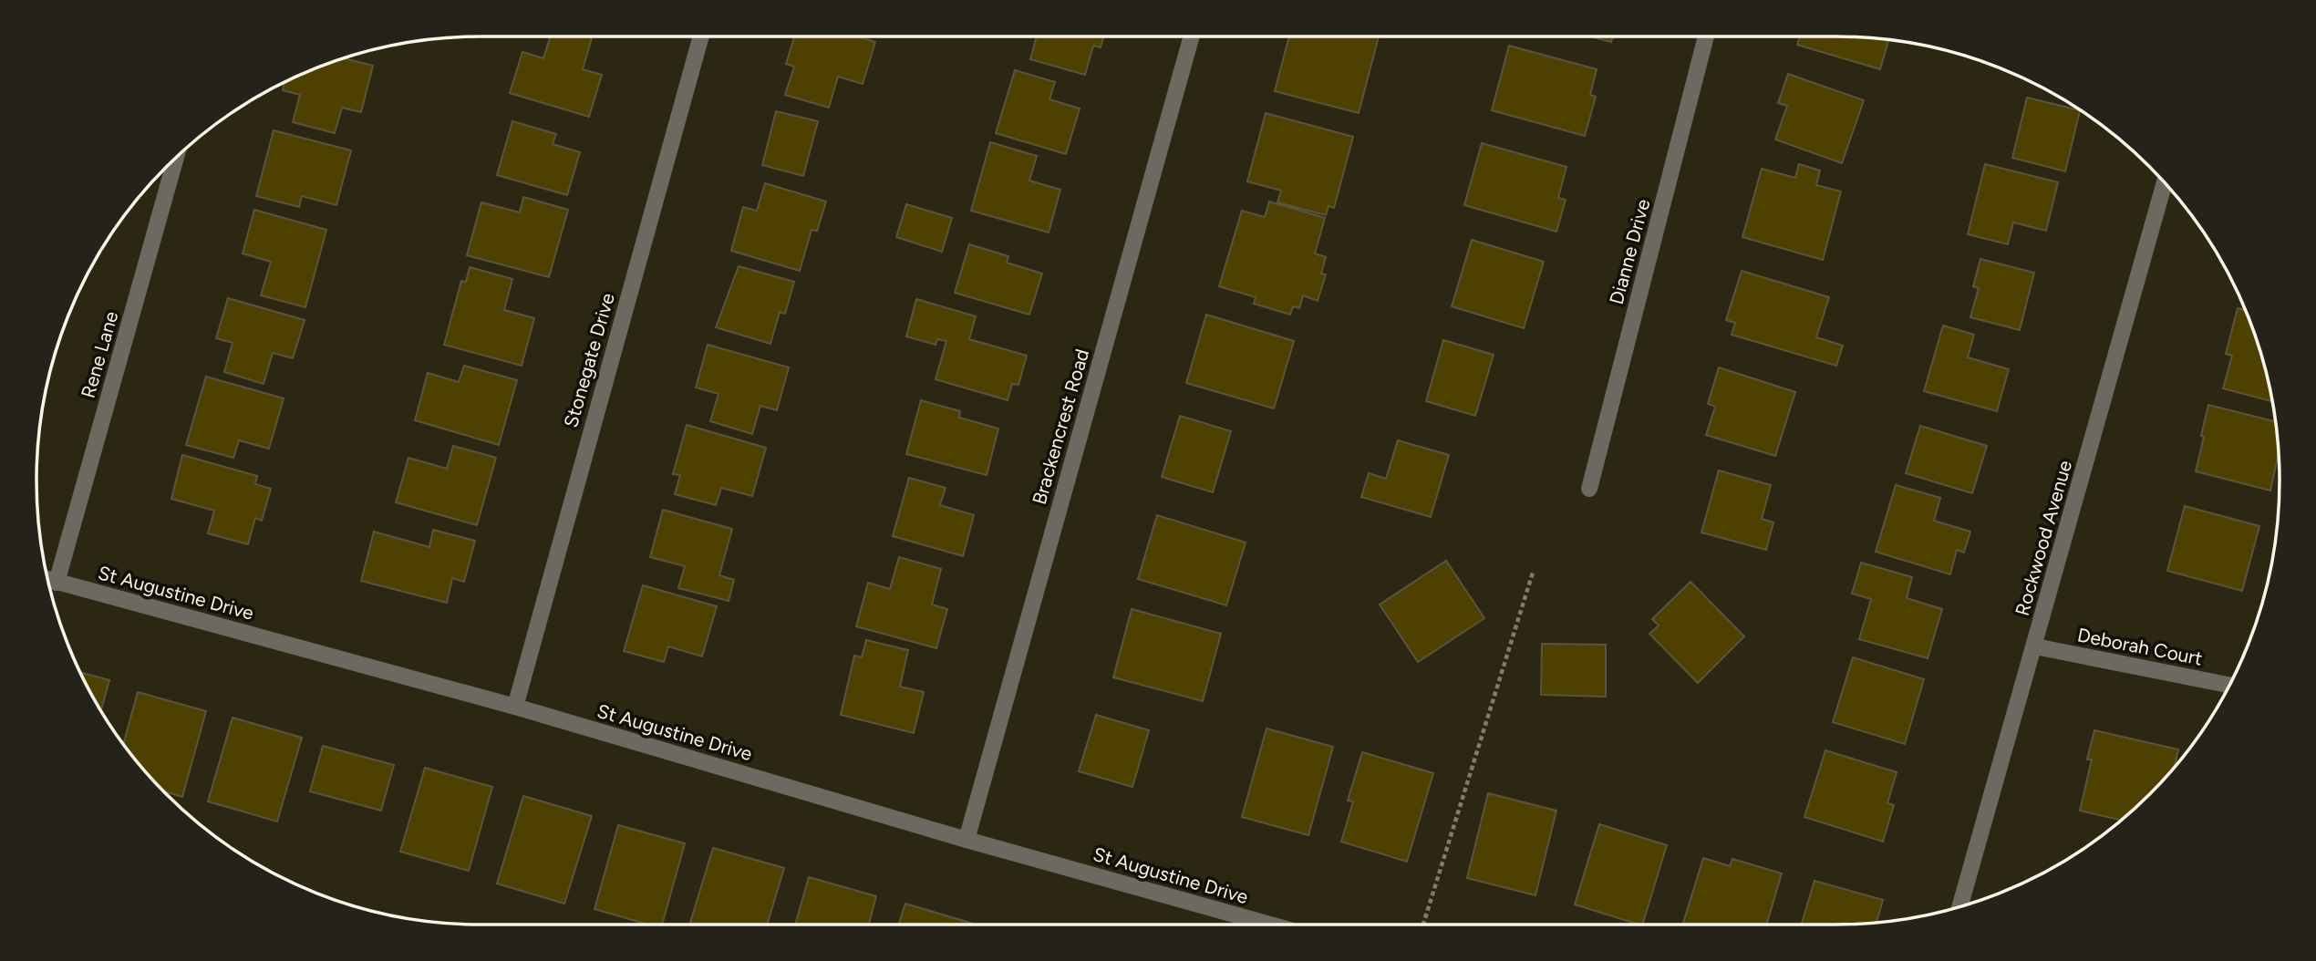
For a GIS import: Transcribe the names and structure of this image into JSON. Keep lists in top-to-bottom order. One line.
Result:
{"streets":{"street":["Dianne Drive","Rene Lane","Stonegate Drive","Brackencrest Road","Rockwood Avenue","St Augustine Drive","Deborah Court"]},"crossings":[["Rene Lane","St Augustine Drive"],["Stonegate Drive","St Augustine Drive"],["Brackencrest Road","St Augustine Drive"],["Rockwood Avenue","Deborah Court"]]}
